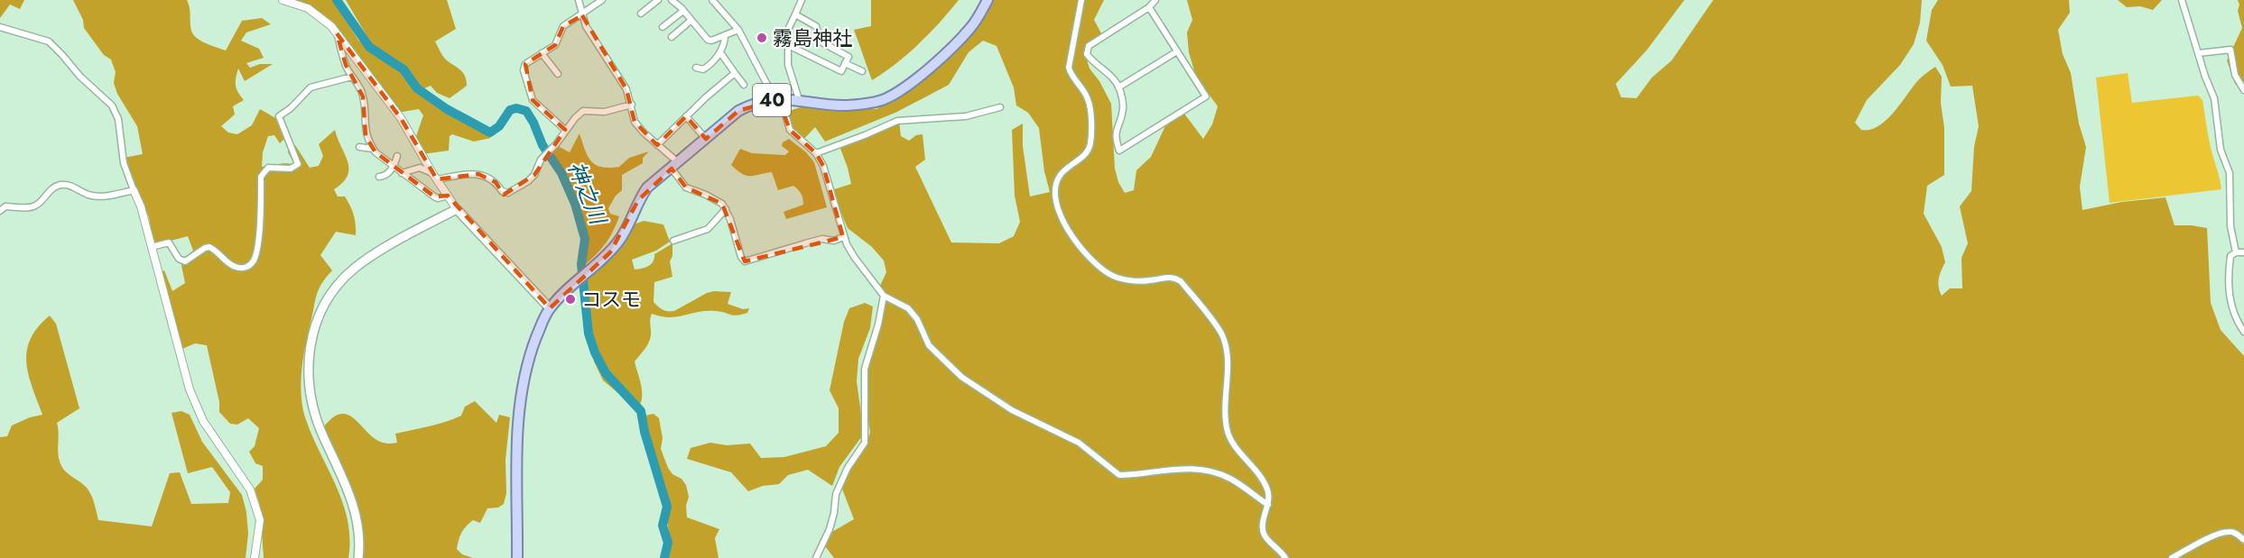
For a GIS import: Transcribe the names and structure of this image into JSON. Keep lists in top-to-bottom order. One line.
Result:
{"streets":{"main road":["40"]},"water":["神之川"],"places":["霧島神社","コスモ"]}
